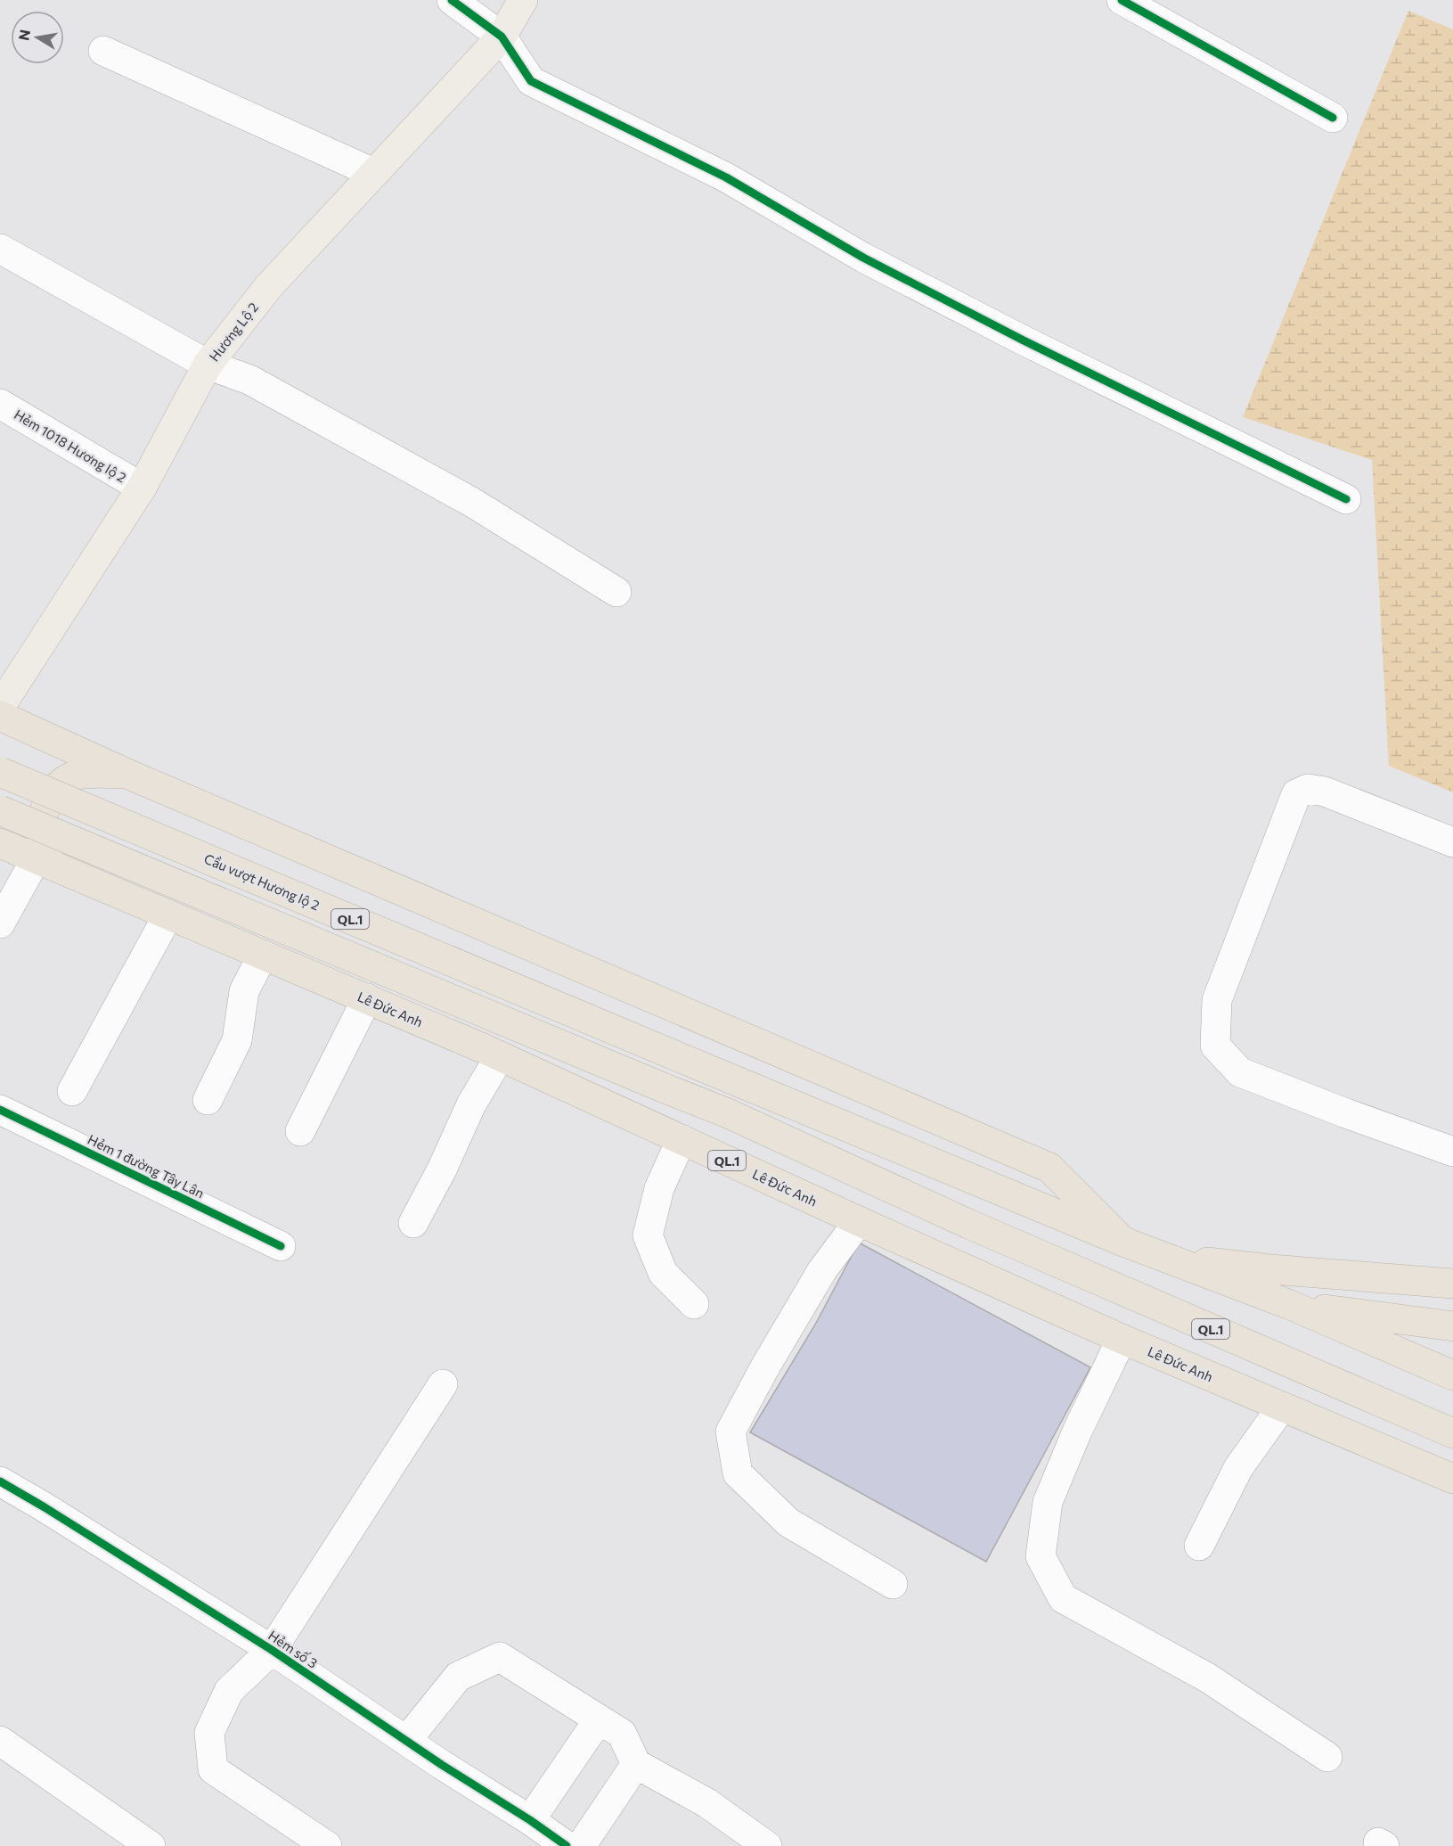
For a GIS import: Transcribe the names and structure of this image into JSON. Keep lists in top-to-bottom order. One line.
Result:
{"streets":{"highway":["Cầu vượt Hương lộ 2","QL.1","Lê Đức Anh"],"main road":["Hương Lộ 2"],"street":["Hẻm 1018 Hương lộ 2","Hẻm 1 đường Tây Lân","Hẻm số 3"]},"crossings":[["Hương Lộ 2","Hẻm 1018 Hương lộ 2"],["Cầu vượt Hương lộ 2","QL.1"]],"north":"left"}
